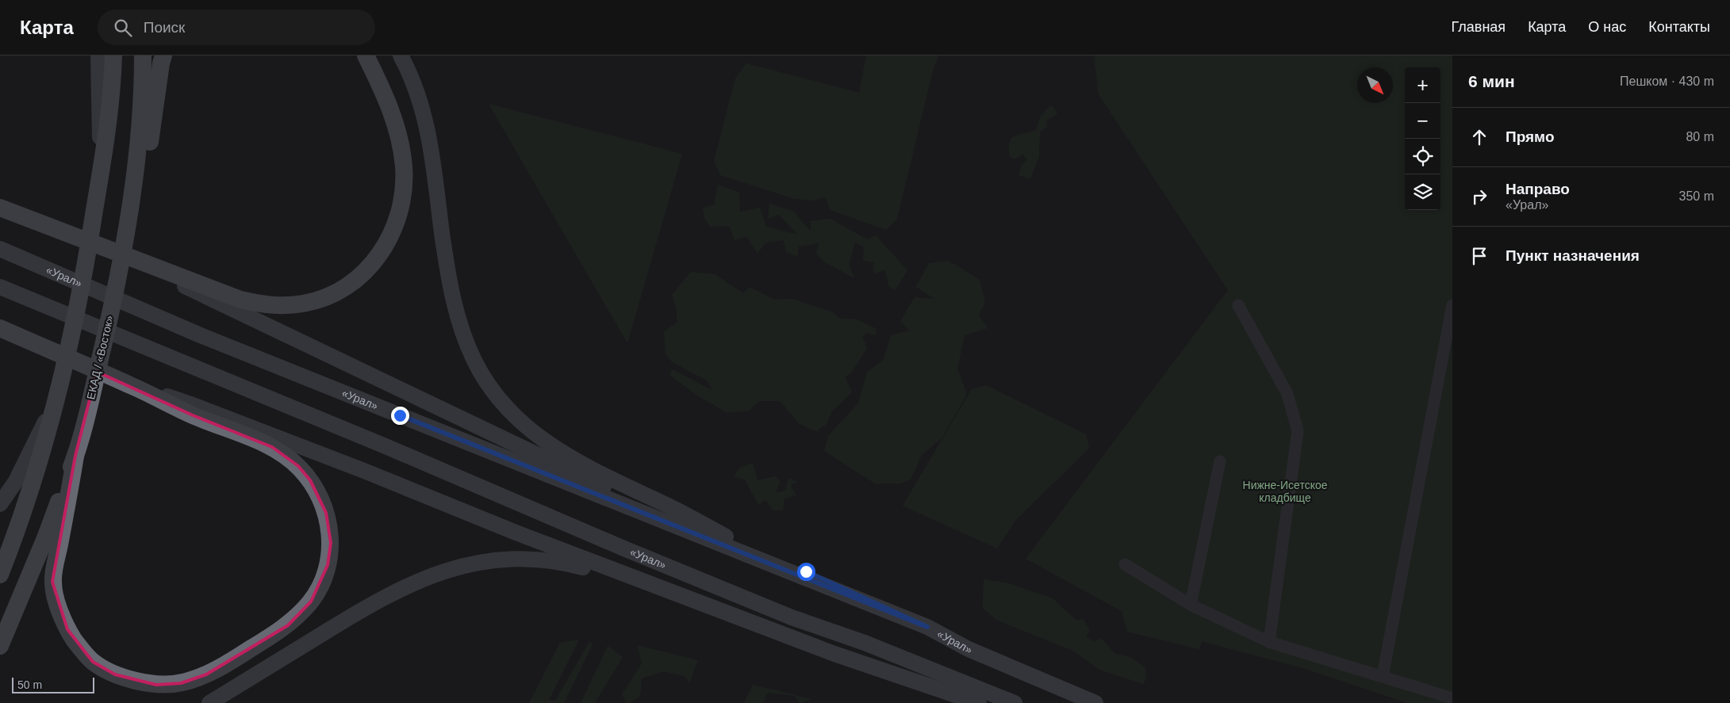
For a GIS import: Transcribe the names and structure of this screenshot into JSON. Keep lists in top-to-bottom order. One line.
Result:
{"streets":{"highway":["ЕКАД / «Восток»"],"main road":["«Урал»"]},"parks":["Нижне-Исетское кладбище"],"scale_bar":"50 m","north":"bottom right","page":{"header":"Карта","search":"Поиск","nav":["Главная","Карта","О нас","Контакты"],"heading":["6 мин","Пешком · 430 m"],"map_buttons":["+","−"],"list":[["Прямо","80 m"],["Направо","«Урал»","350 m"],"Пункт назначения"],"scale":"50 m"}}
